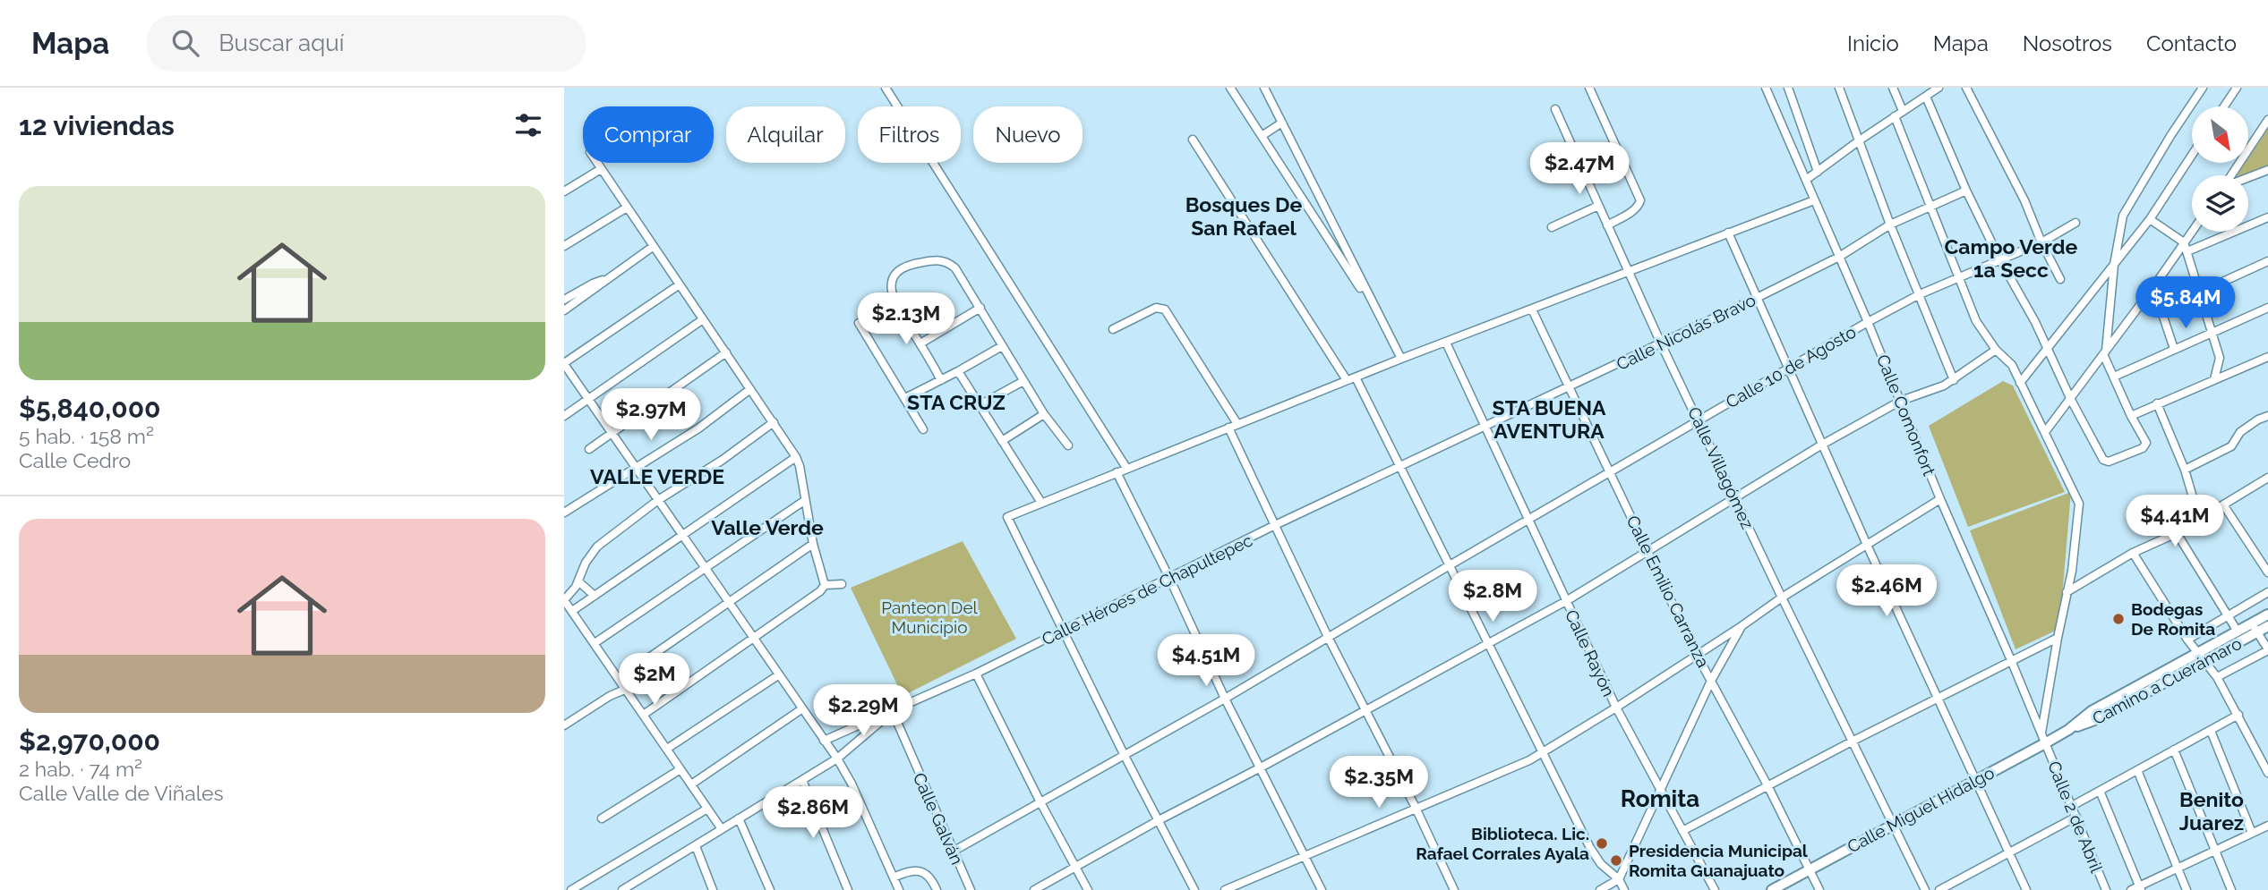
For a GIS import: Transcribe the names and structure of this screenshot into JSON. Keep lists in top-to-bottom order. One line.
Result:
{"streets":{"main road":["Camino a Cuerámaro","Calle Miguel Hidalgo"],"street":["Calle Nicolás Bravo","Calle 10 de Agosto","Calle Comonfort","Calle Villagómez","Calle Héroes de Chapultepec","Calle Emilio Carranza","Calle Rayón","Calle 2 de Abril","Calle Galván"]},"crossings":[["Calle Nicolás Bravo","Calle Comonfort"],["Calle Nicolás Bravo","Calle Villagómez"],["Calle Nicolás Bravo","Calle Héroes de Chapultepec"],["Calle Nicolás Bravo","Calle Emilio Carranza"],["Calle Nicolás Bravo","Calle Rayón"],["Calle 10 de Agosto","Calle Comonfort"],["Calle 10 de Agosto","Calle Villagómez"],["Calle 10 de Agosto","Calle Emilio Carranza"],["Calle 10 de Agosto","Calle Rayón"],["Calle 10 de Agosto","Calle Galván"],["Calle Comonfort","Calle Miguel Hidalgo"],["Calle Comonfort","Calle 2 de Abril"],["Calle Villagómez","Calle Miguel Hidalgo"],["Calle Héroes de Chapultepec","Calle Galván"],["Calle Emilio Carranza","Calle Miguel Hidalgo"],["Camino a Cuerámaro","Calle Miguel Hidalgo"],["Calle Miguel Hidalgo","Calle 2 de Abril"]],"districts":["Bosques De San Rafael","Campo Verde 1a Secc","STA CRUZ","STA BUENA AVENTURA","VALLE VERDE","Valle Verde","Romita","Benito Juarez"],"parks":["Panteon Del Municipio"],"places":["Bodegas De Romita","Biblioteca. Lic. Rafael Corrales Ayala","Presidencia Municipal Romita Guanajuato"],"north":"bottom right","page":{"header":"Mapa","search":"Buscar aquí","nav":["Inicio","Mapa","Nosotros","Contacto"],"heading":"12 viviendas","chip":["Comprar","Alquilar","Filtros","Nuevo"],"price":["$2.47M","$5.84M","$2.13M","$2.97M","$4.41M","$2.46M","$2.8M","$4.51M","$2M","$2.29M","$2.35M","$2.86M"],"list":[{"name":"$5,840,000","note":"5 hab. · 158 m² · Calle Cedro"},{"name":"$2,970,000","note":"2 hab. · 74 m² · Calle Valle de Viñales"}]}}
